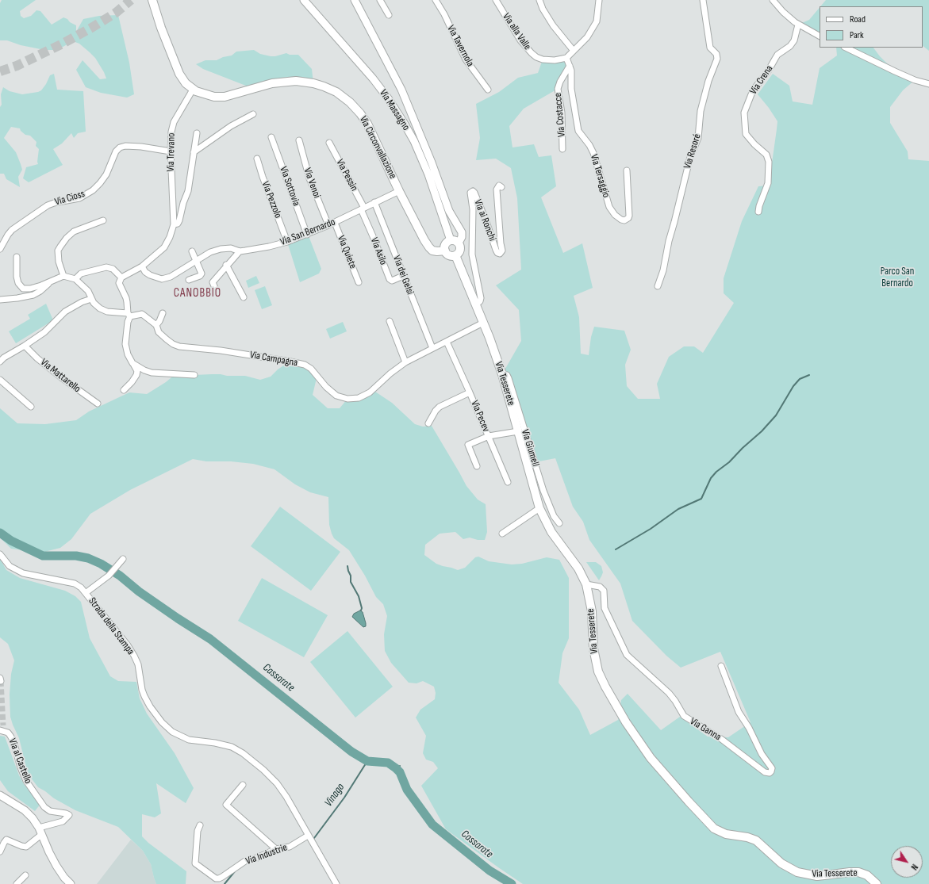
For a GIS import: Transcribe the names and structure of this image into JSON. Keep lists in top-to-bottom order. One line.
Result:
{"streets":{"main road":["Via Circonvallazione","Via Tesserete"],"street":["Via alla Valle","Via Tavernola","Via Crena","Via Massagno","Via Costacce","Via Resoré","Via Trevano","Via Pessin","Via Tersaggio","Via Venoi","Via Sottovia","Via Cioss","Via Pezzolo","Via ai Ronchi","Via San Bernardo","Via Asilo","Via Quiete","Via dei Gelsi","Via Campagna","Via Mattarello","Via Pecev","Via Giumell","Strada della Stampa","Via Ganna","Via al Castello","Via Industrie"]},"crossings":[["Via alla Valle","Via Tersaggio"],["Via Massagno","Via Tesserete"],["Via Costacce","Via Tersaggio"],["Via Circonvallazione","Via Trevano"],["Via Circonvallazione","Via San Bernardo"],["Via Trevano","Via Cioss"],["Via Trevano","Via San Bernardo"],["Via Pessin","Via San Bernardo"],["Via Pessin","Via Asilo"],["Via Venoi","Via San Bernardo"],["Via Sottovia","Via San Bernardo"],["Via Pezzolo","Via San Bernardo"],["Via ai Ronchi","Via Tesserete"],["Via San Bernardo","Via Asilo"],["Via San Bernardo","Via Quiete"],["Via San Bernardo","Via dei Gelsi"],["Via Asilo","Via dei Gelsi"],["Via dei Gelsi","Via Campagna"],["Via Campagna","Via Tesserete"],["Via Tesserete","Via Pecev"],["Via Tesserete","Via Giumell"],["Via Tesserete","Via Ganna"],["Strada della Stampa","Via Industrie"]],"districts":["CANOBBIO"],"water":["Cassarate","Vinago"],"parks":["Parco San Bernardo"],"legend":["Road","Park"],"north":"bottom right"}
